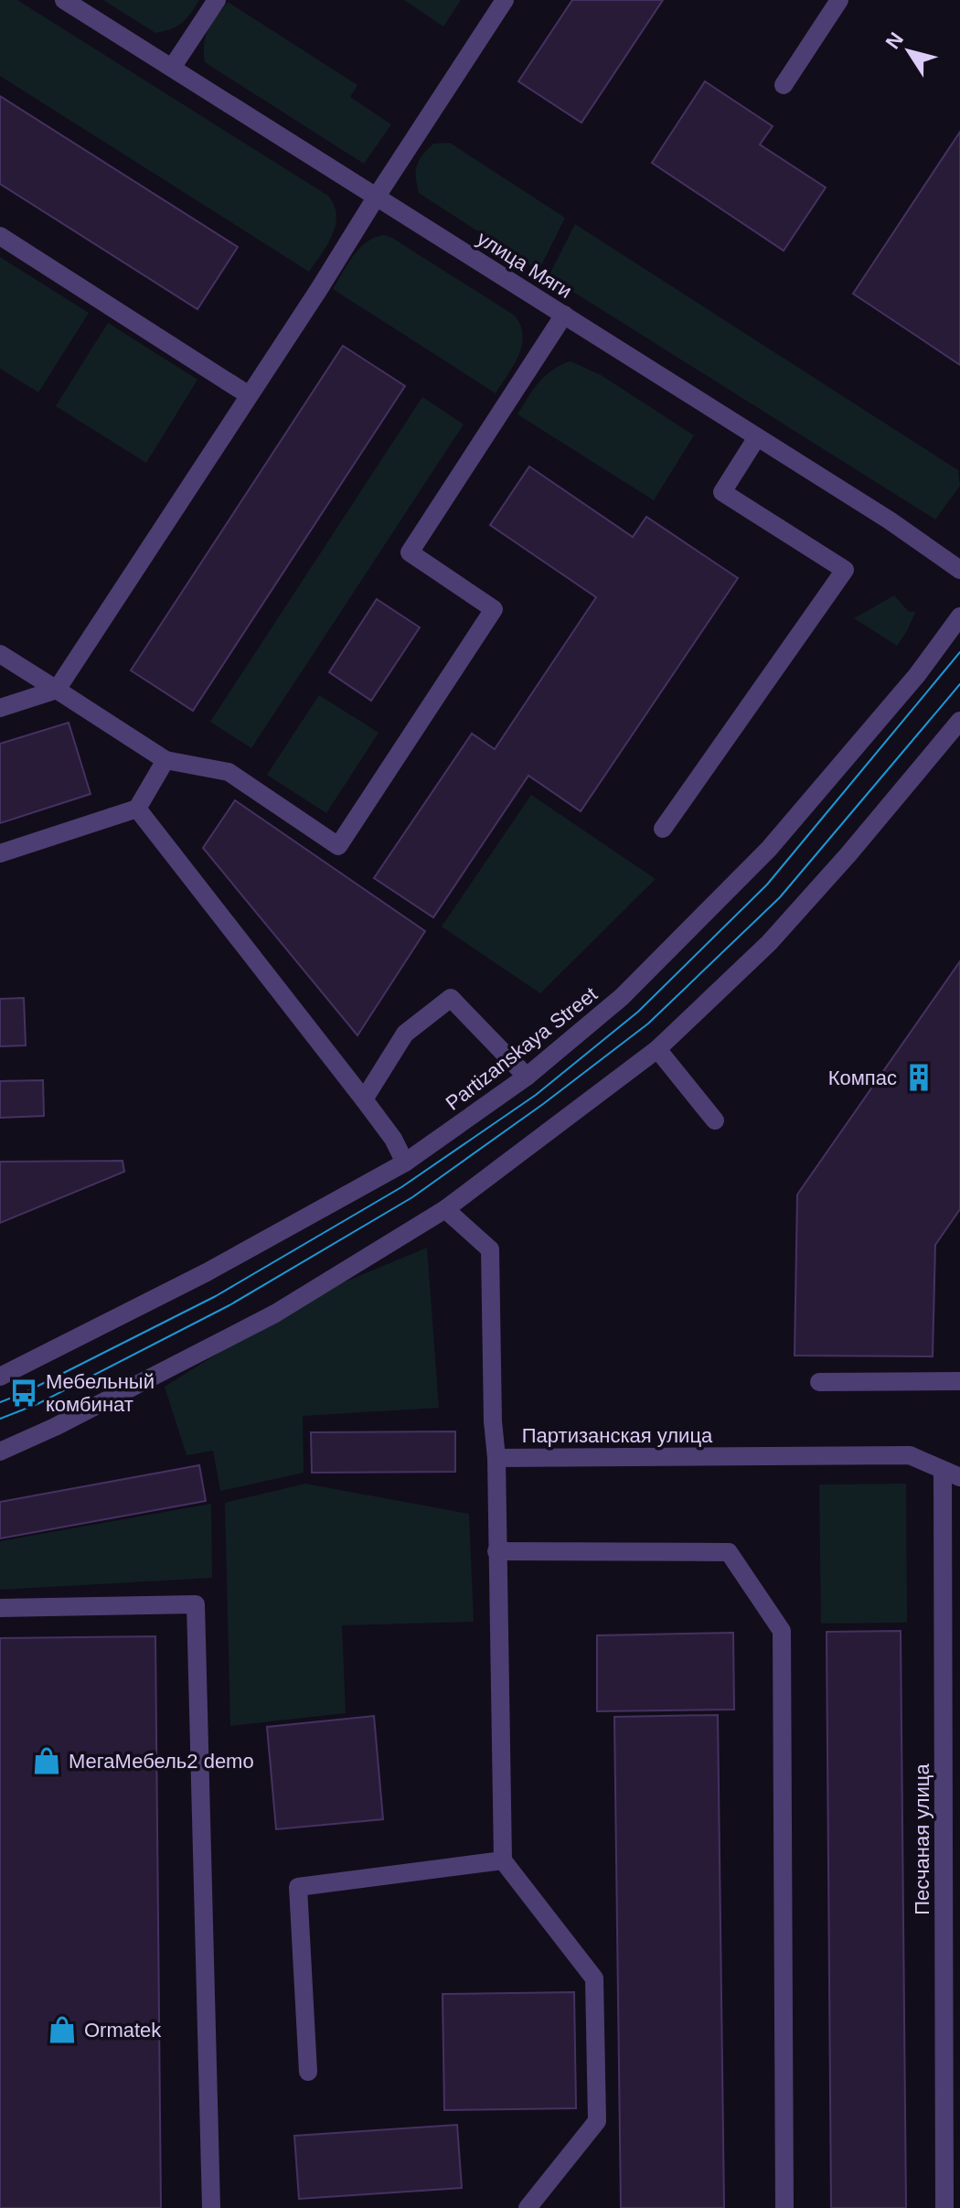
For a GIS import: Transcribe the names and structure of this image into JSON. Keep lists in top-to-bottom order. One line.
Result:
{"streets":{"street":["улица Мяги","Partizanskaya Street","Партизанская улица","Песчаная улица"]},"crossings":[["Партизанская улица","Песчаная улица"]],"places":{"building":["Компас"],"bus stop":["Мебельный комбинат"],"shop":["МегаМебель2 demo","Ormatek"]},"north":"top left"}
